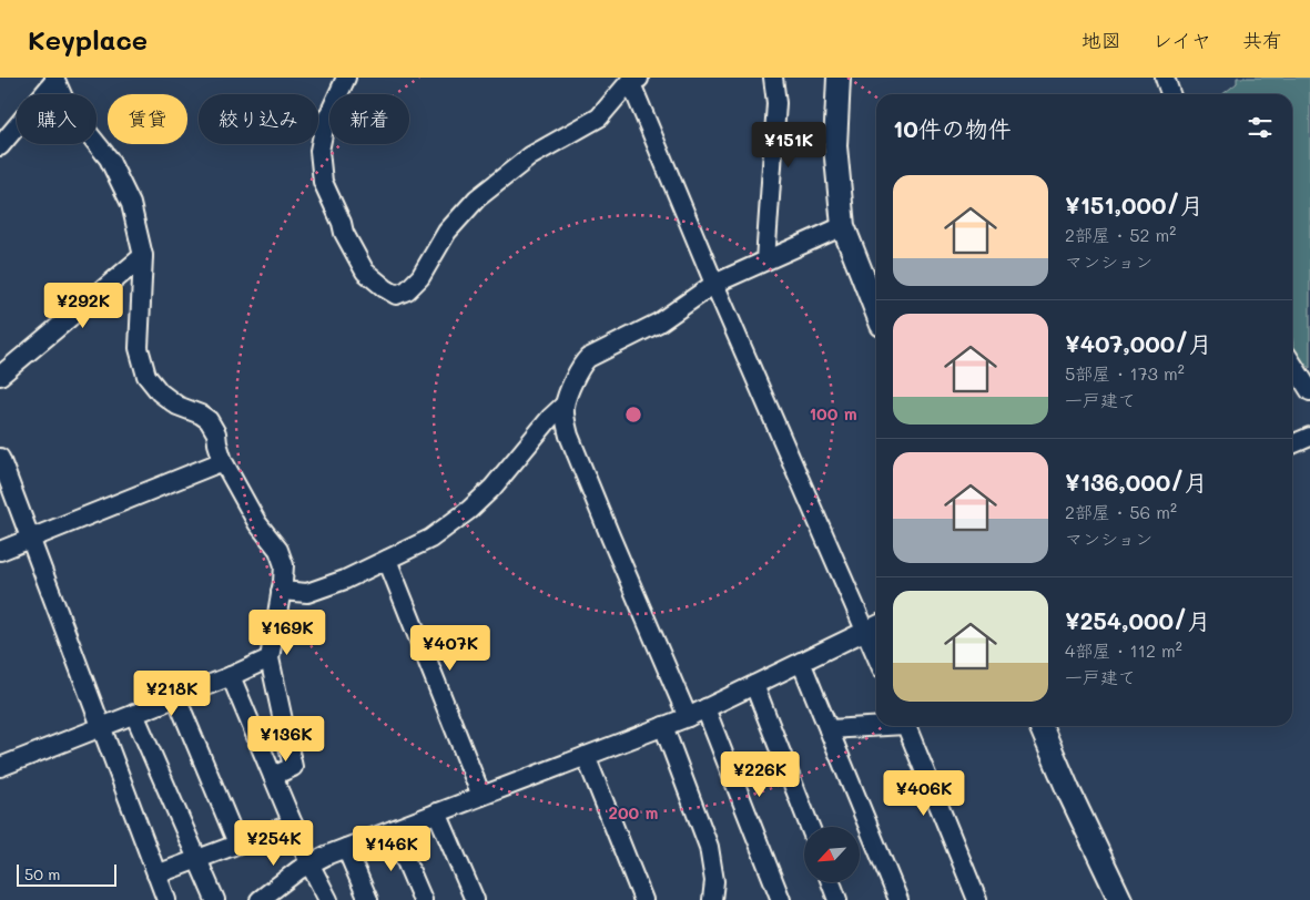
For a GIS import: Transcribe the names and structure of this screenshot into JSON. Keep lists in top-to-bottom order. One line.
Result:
{"scale_bar":"50 m","north":"bottom left","page":{"header":"Keyplace","nav":["地図","レイヤ","共有"],"chip":["購入","賃貸","絞り込み","新着"],"heading":"10件の物件","price":["¥151K","¥292K","¥169K","¥407K","¥218K","¥136K","¥226K","¥406K","¥254K","¥146K"],"list":[{"name":"¥151,000/月","note":"2部屋 · 52 m² · マンション"},{"name":"¥407,000/月","note":"5部屋 · 173 m² · 一戸建て"},{"name":"¥136,000/月","note":"2部屋 · 56 m² · マンション"},{"name":"¥254,000/月","note":"4部屋 · 112 m² · 一戸建て"}],"scale":"50 m"},"rings":["100 m","200 m"]}
